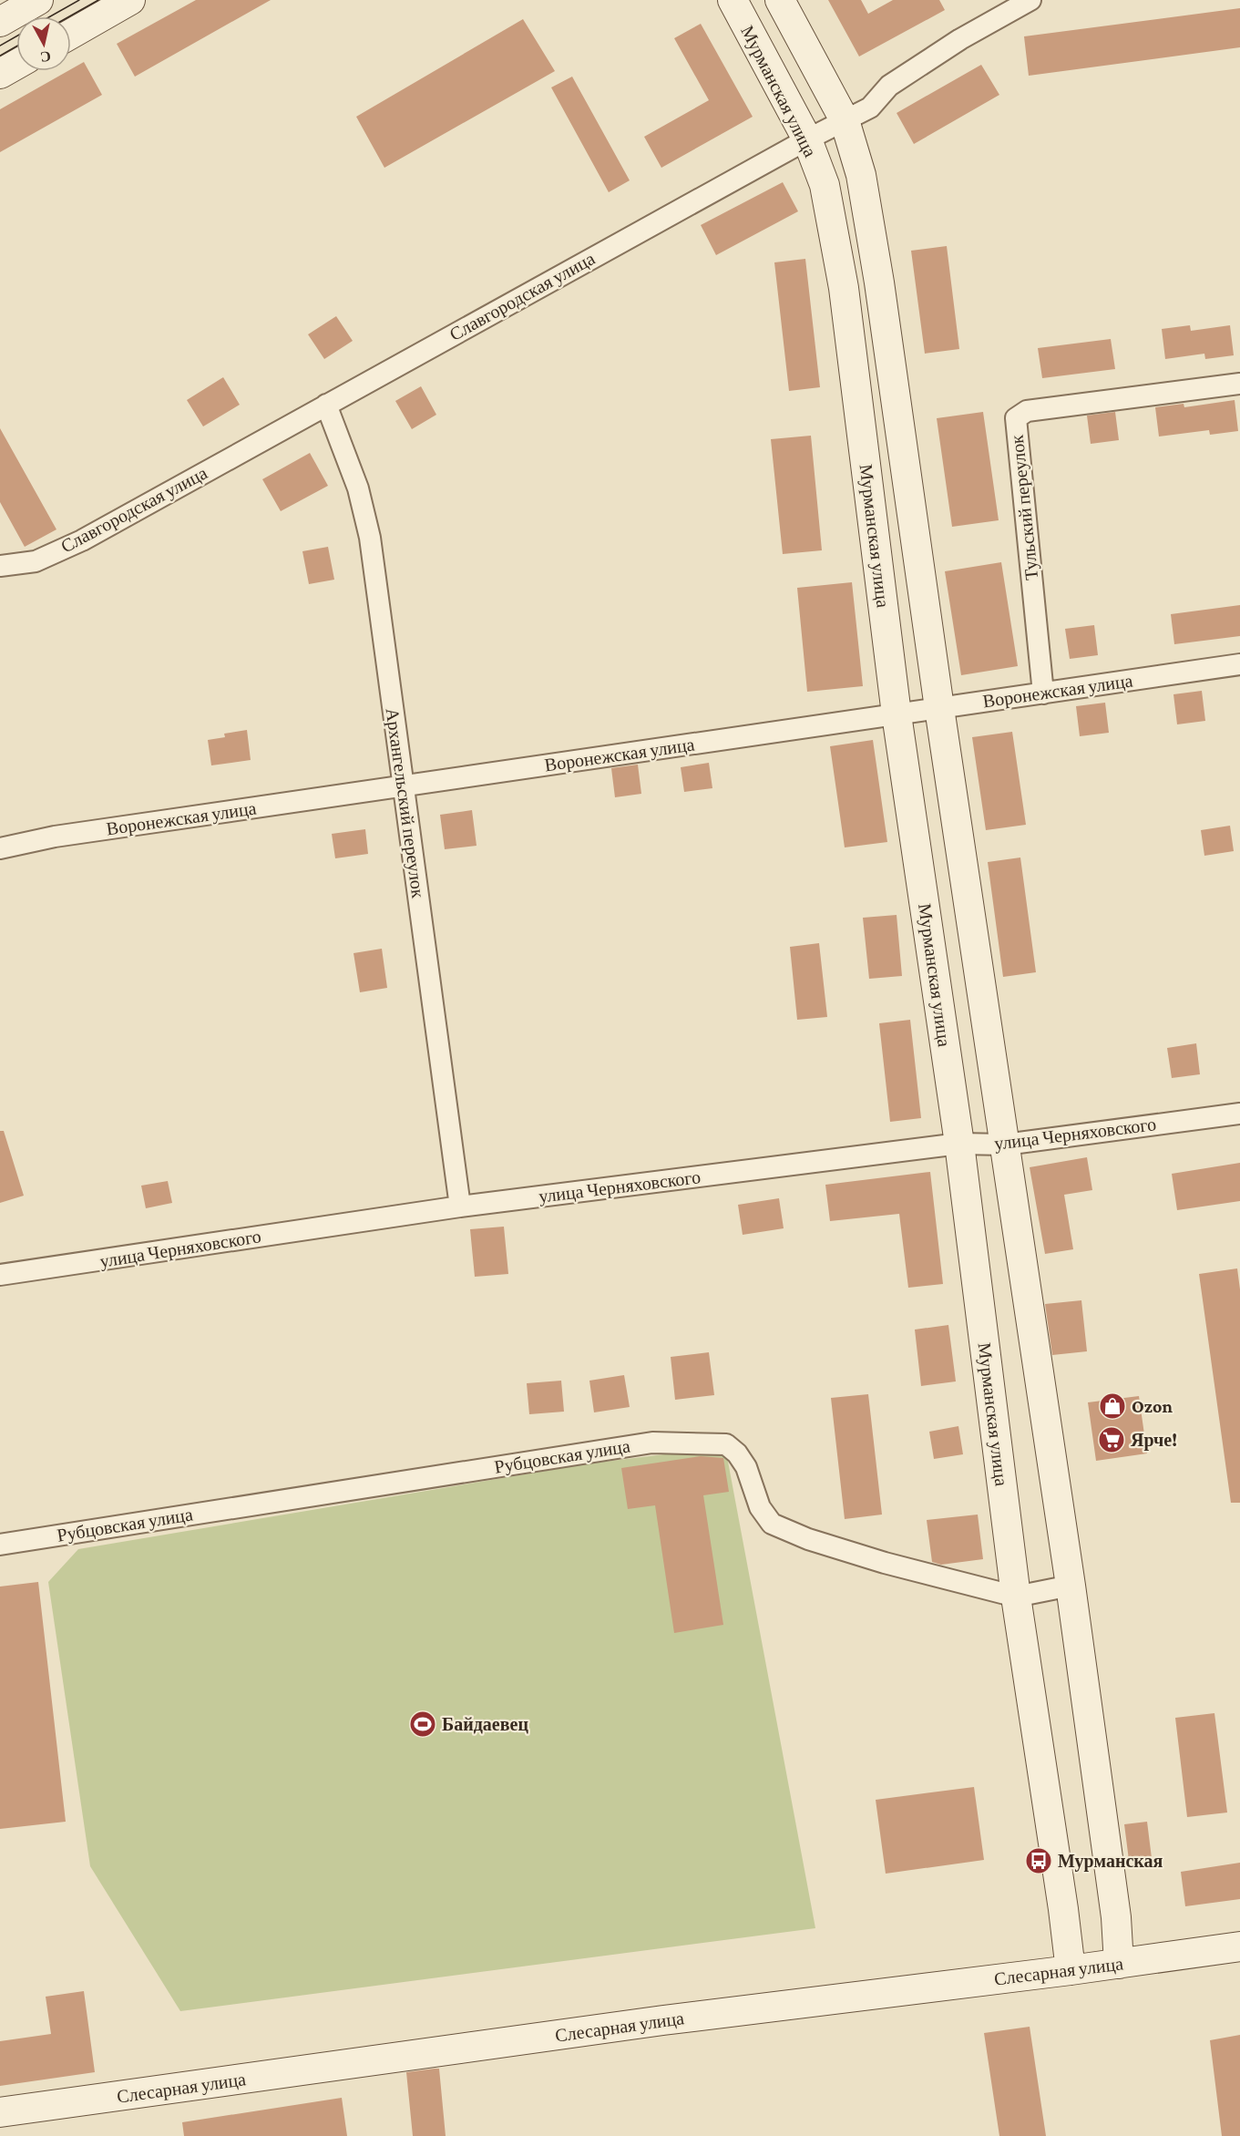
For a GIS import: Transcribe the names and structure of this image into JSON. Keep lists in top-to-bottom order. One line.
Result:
{"streets":{"main road":["Мурманская улица","Слесарная улица"],"street":["Славгородская улица","Тульский переулок","Воронежская улица","Архангельский переулок","улица Черняховского","Рубцовская улица"]},"crossings":[["Мурманская улица","Славгородская улица"],["Мурманская улица","Воронежская улица"],["Мурманская улица","улица Черняховского"],["Мурманская улица","Рубцовская улица"],["Мурманская улица","Слесарная улица"],["Славгородская улица","Архангельский переулок"],["Тульский переулок","Воронежская улица"],["Воронежская улица","Архангельский переулок"],["Архангельский переулок","улица Черняховского"]],"places":{"shop":["Ozon"],"supermarket":["Ярче!"],"sports":["Байдаевец"],"bus stop":["Мурманская"]},"north":"bottom"}
